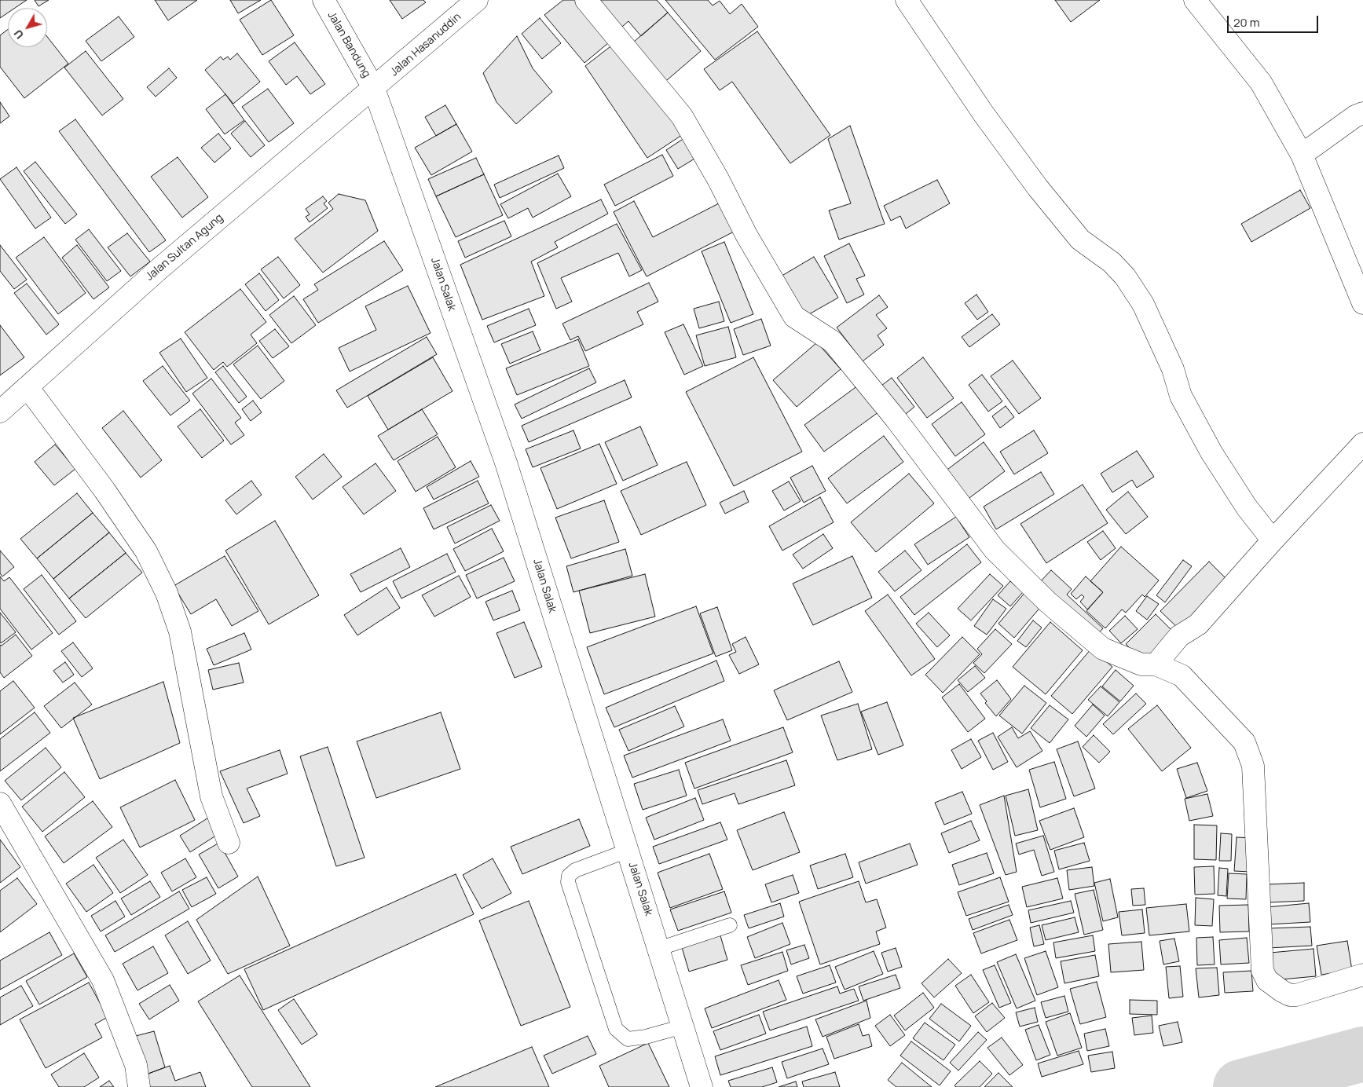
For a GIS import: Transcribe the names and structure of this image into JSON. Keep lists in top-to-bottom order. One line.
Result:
{"streets":{"street":["Jalan Bandung","Jalan Hasanuddin","Jalan Sultan Agung","Jalan Salak"]},"crossings":[["Jalan Bandung","Jalan Hasanuddin"],["Jalan Bandung","Jalan Sultan Agung"],["Jalan Bandung","Jalan Salak"],["Jalan Hasanuddin","Jalan Sultan Agung"],["Jalan Hasanuddin","Jalan Salak"],["Jalan Sultan Agung","Jalan Salak"]],"scale_bar":"20 m","north":"bottom left"}
